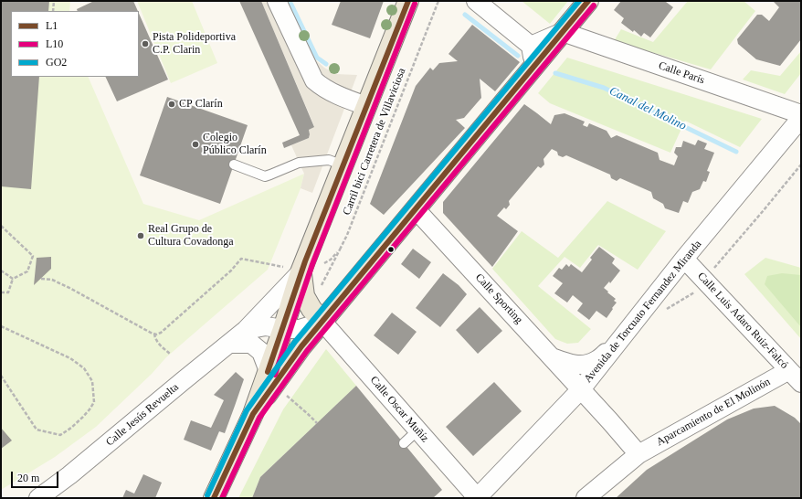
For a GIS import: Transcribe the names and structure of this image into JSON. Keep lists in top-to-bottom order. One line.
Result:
{"streets":{"street":["Calle París","Calle Sporting","Avenida de Torcuato Fernandez Miranda","Calle Luis Adaro Ruiz-Falcó","Calle Oscar Muñíz","Aparcamiento de El Molinón","Calle Jesús Revuelta"],"path":["Carril bici Carretera de Villaviciosa"]},"crossings":[["Carril bici Carretera de Villaviciosa","Calle Jesús Revuelta"],["Calle Sporting","Avenida de Torcuato Fernandez Miranda"],["Avenida de Torcuato Fernandez Miranda","Calle Luis Adaro Ruiz-Falcó"],["Avenida de Torcuato Fernandez Miranda","Calle Oscar Muñíz"],["Calle Luis Adaro Ruiz-Falcó","Aparcamiento de El Molinón"],["Calle Oscar Muñíz","Calle Jesús Revuelta"]],"water":["Canal del Molino"],"places":["Pista Polideportiva C.P. Clarin","CP Clarín","Colegio Público Clarín","Real Grupo de Cultura Covadonga"],"lines":["transit line L1","transit line GO2","transit line L10"],"legend":["L1","L10","GO2"],"scale_bar":"20 m"}
